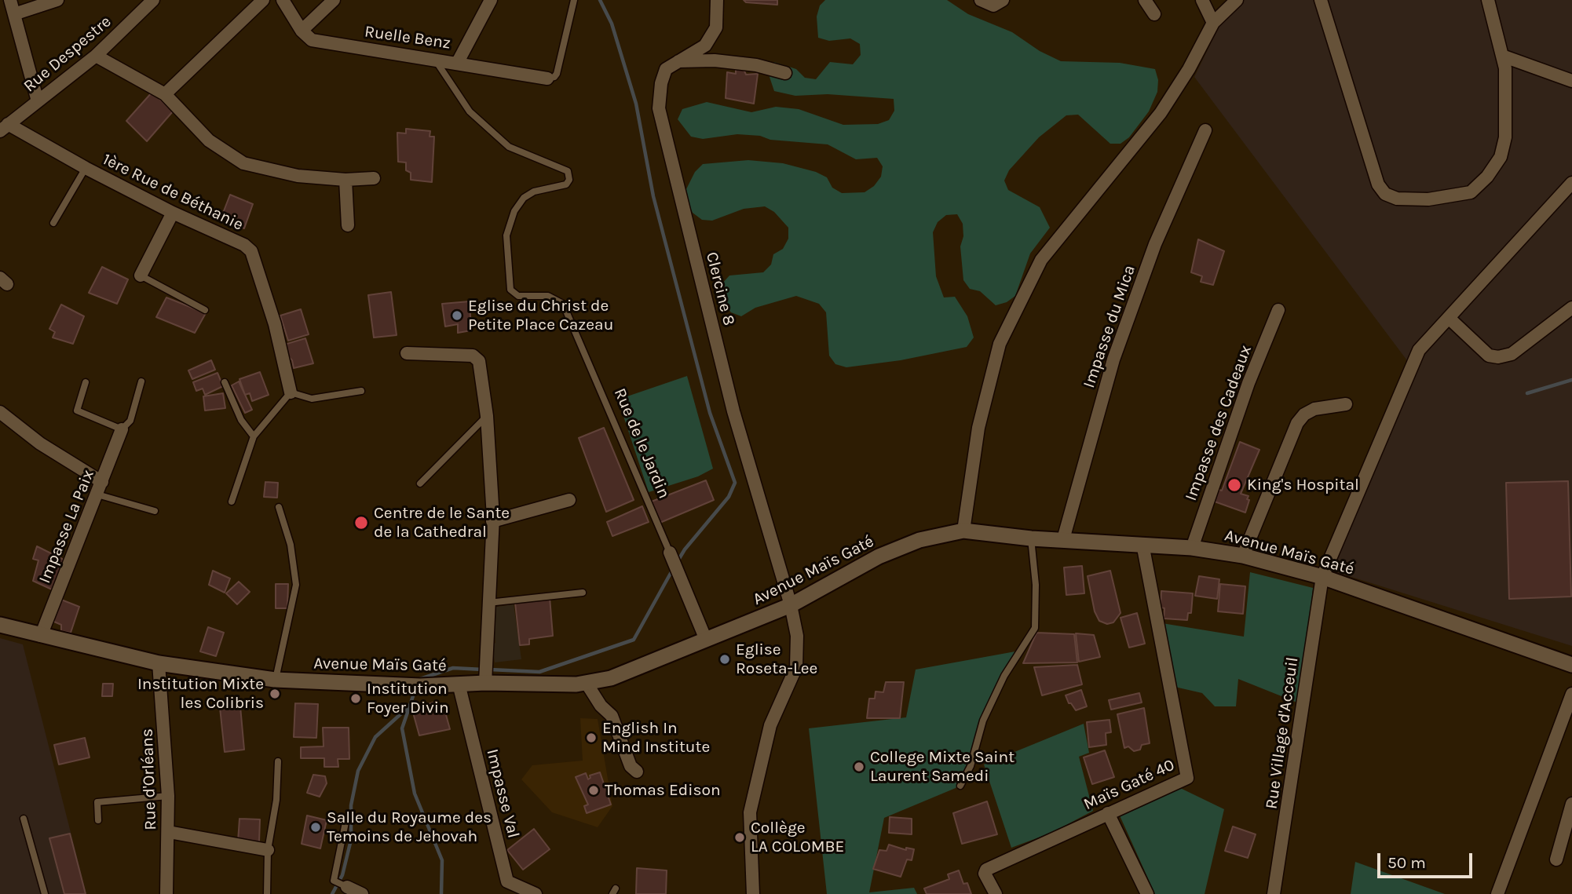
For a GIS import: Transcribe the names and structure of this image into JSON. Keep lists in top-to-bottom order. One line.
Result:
{"streets":{"street":["Ruelle Benz","Rue Despestre","1ère Rue de Béthanie","Clercine 8","Impasse du Mica","Impasse des Cadeaux","Rue de le Jardin","Impasse La Paix","Avenue Maïs Gaté","Rue Village d'Acceuil","Rue d'Orléans","Maïs Gaté 40","Impasse Val"]},"crossings":[["Ruelle Benz","Rue de le Jardin"],["Rue Despestre","1ère Rue de Béthanie"],["Clercine 8","Avenue Maïs Gaté"],["Impasse du Mica","Avenue Maïs Gaté"],["Impasse des Cadeaux","Avenue Maïs Gaté"],["Rue de le Jardin","Avenue Maïs Gaté"],["Impasse La Paix","Avenue Maïs Gaté"],["Avenue Maïs Gaté","Rue Village d'Acceuil"],["Avenue Maïs Gaté","Rue d'Orléans"],["Avenue Maïs Gaté","Maïs Gaté 40"],["Avenue Maïs Gaté","Impasse Val"]],"places":["Eglise du Christ de Petite Place Cazeau","King's Hospital","Centre de le Sante de la Cathedral","Eglise Roseta-Lee","Institution Mixte les Colibris","Institution Foyer Divin","English In Mind Institute","College Mixte Saint Laurent Samedi","Thomas Edison","Salle du Royaume des Temoins de Jehovah","Collège LA COLOMBE"],"scale_bar":"50 m"}
